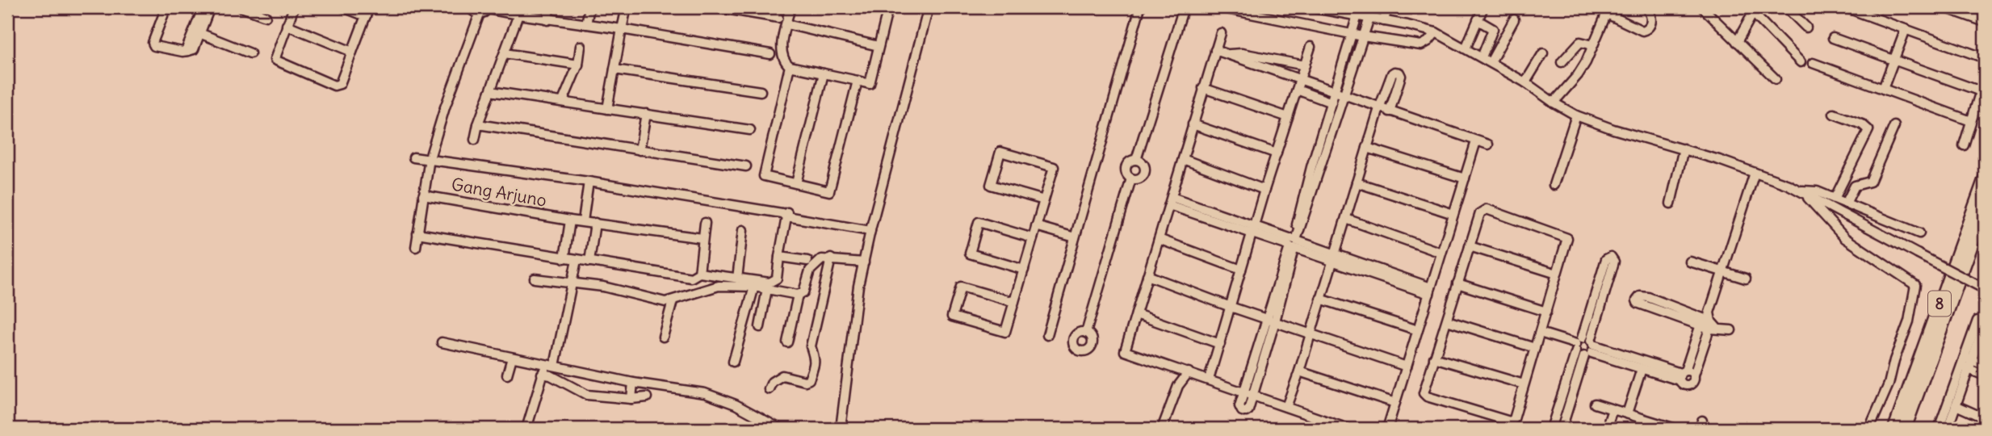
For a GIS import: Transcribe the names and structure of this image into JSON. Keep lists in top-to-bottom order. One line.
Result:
{"streets":{"highway":["8"],"street":["Gang Arjuno"]}}
